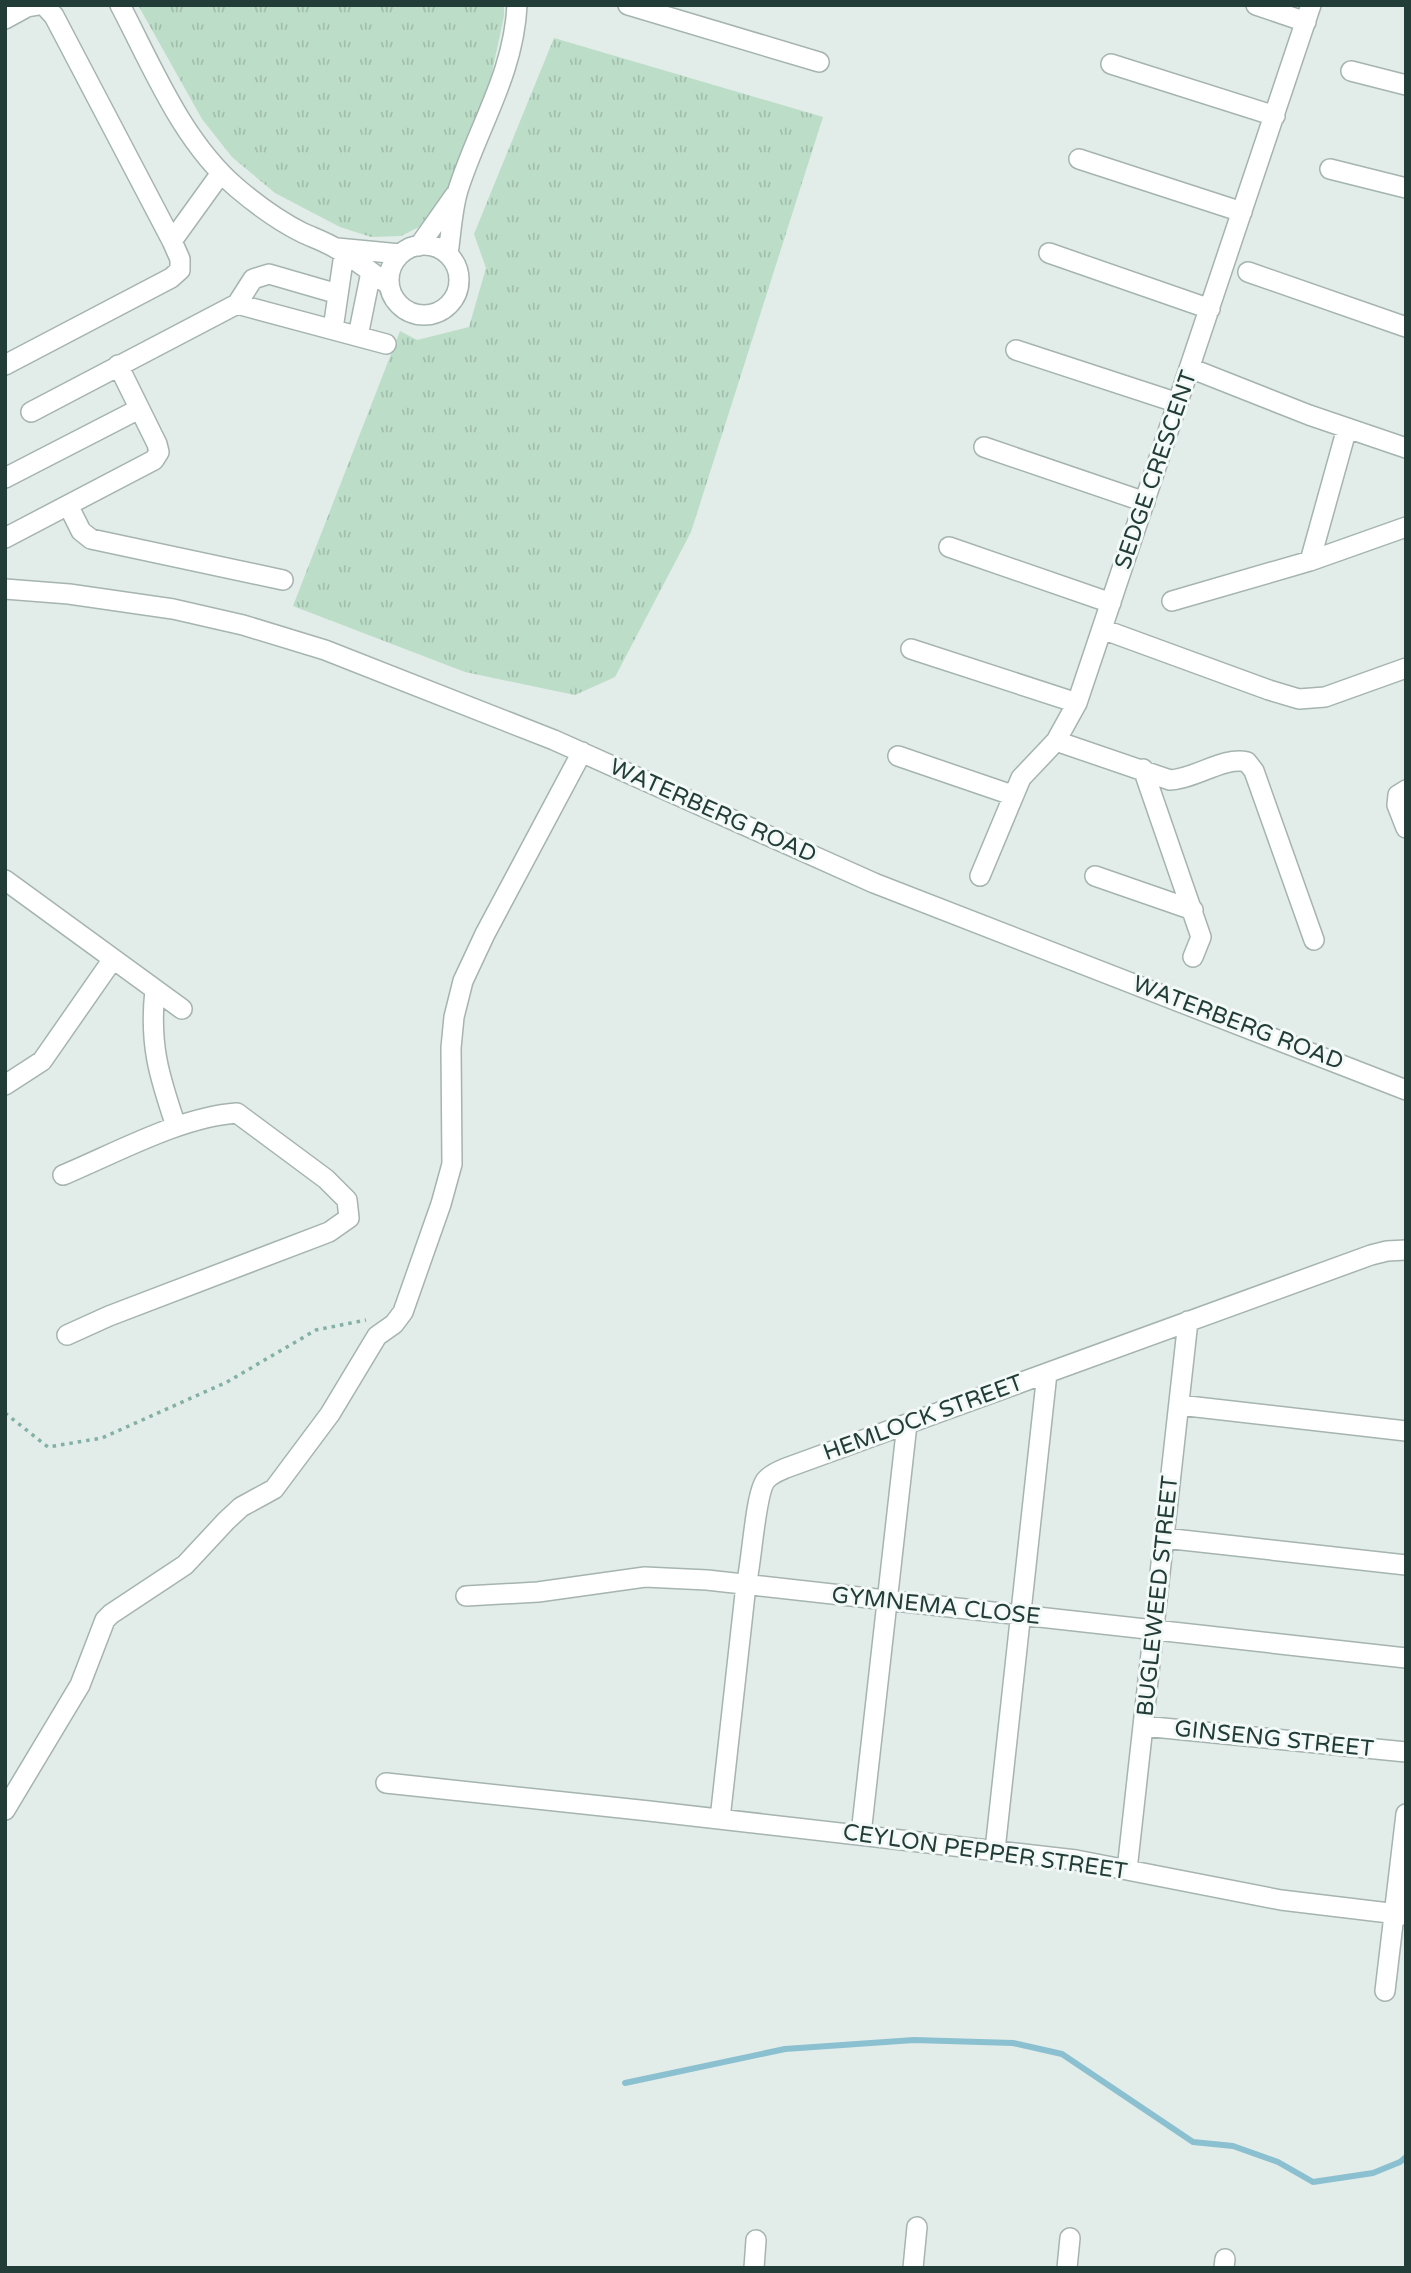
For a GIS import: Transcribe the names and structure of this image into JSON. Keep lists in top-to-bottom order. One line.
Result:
{"streets":{"street":["SEDGE CRESCENT","WATERBERG ROAD","HEMLOCK STREET","BUGLEWEED STREET","GYMNEMA CLOSE","GINSENG STREET","CEYLON PEPPER STREET"]},"crossings":[["HEMLOCK STREET","BUGLEWEED STREET"],["HEMLOCK STREET","GYMNEMA CLOSE"],["HEMLOCK STREET","CEYLON PEPPER STREET"],["BUGLEWEED STREET","GYMNEMA CLOSE"],["BUGLEWEED STREET","GINSENG STREET"],["BUGLEWEED STREET","CEYLON PEPPER STREET"]]}
